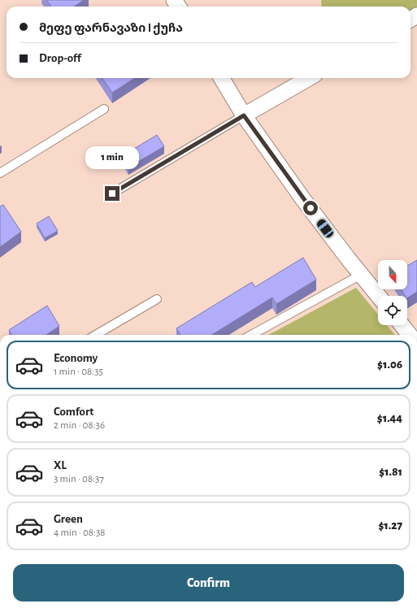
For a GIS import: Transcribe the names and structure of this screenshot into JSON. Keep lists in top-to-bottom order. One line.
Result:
{"north":"bottom","page":{"banner":["მეფე ფარნავაზი I ქუჩა","Drop-off"],"bubble":"1 min","list":[{"name":"Economy","note":"1 min · 08:35","value":"$1.06"},{"name":"Comfort","note":"2 min · 08:36","value":"$1.44"},{"name":"XL","note":"3 min · 08:37","value":"$1.81"},{"name":"Green","note":"4 min · 08:38","value":"$1.27"}],"buttons":"Confirm"}}
